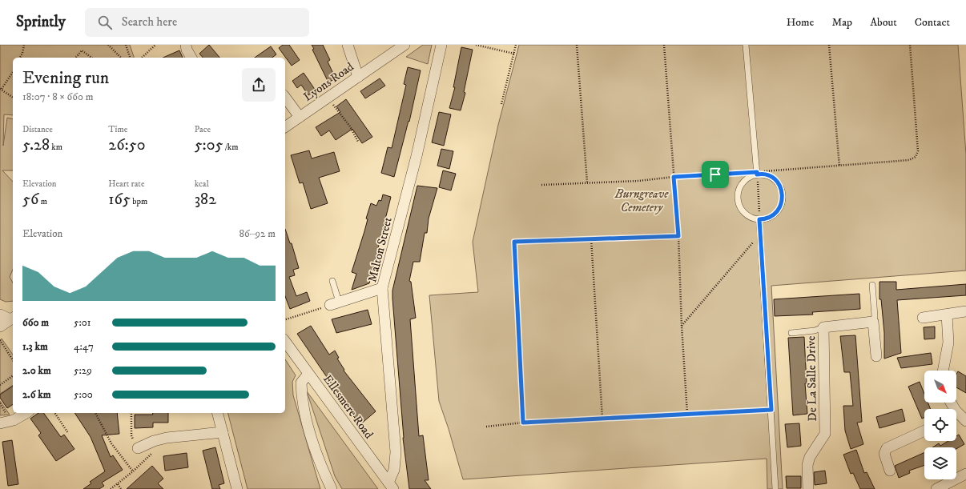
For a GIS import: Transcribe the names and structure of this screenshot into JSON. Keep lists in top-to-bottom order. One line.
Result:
{"streets":{"street":["Lyons Road","Malton Street","De La Salle Drive","Ellesmere Road"]},"crossings":[["Malton Street","Ellesmere Road"]],"parks":["Burngreave Cemetery"],"north":"bottom right","page":{"header":"Sprintly","search":"Search here","nav":["Home","Map","About","Contact"],"heading":["Evening run","18:07 · 8 × 660 m"],"stats":[["Distance","5.28 km"],["Time","26:50"],["Pace","5:05 /km"],["Elevation","56 m"],["Heart rate","165 bpm"],["kcal","382"]],"chart":["Elevation","86–92 m"],"list":[{"name":"660 m","note":"5:01"},{"name":"1.3 km","note":"4:47"},{"name":"2.0 km","note":"5:29"},{"name":"2.6 km","note":"5:00"}]}}
